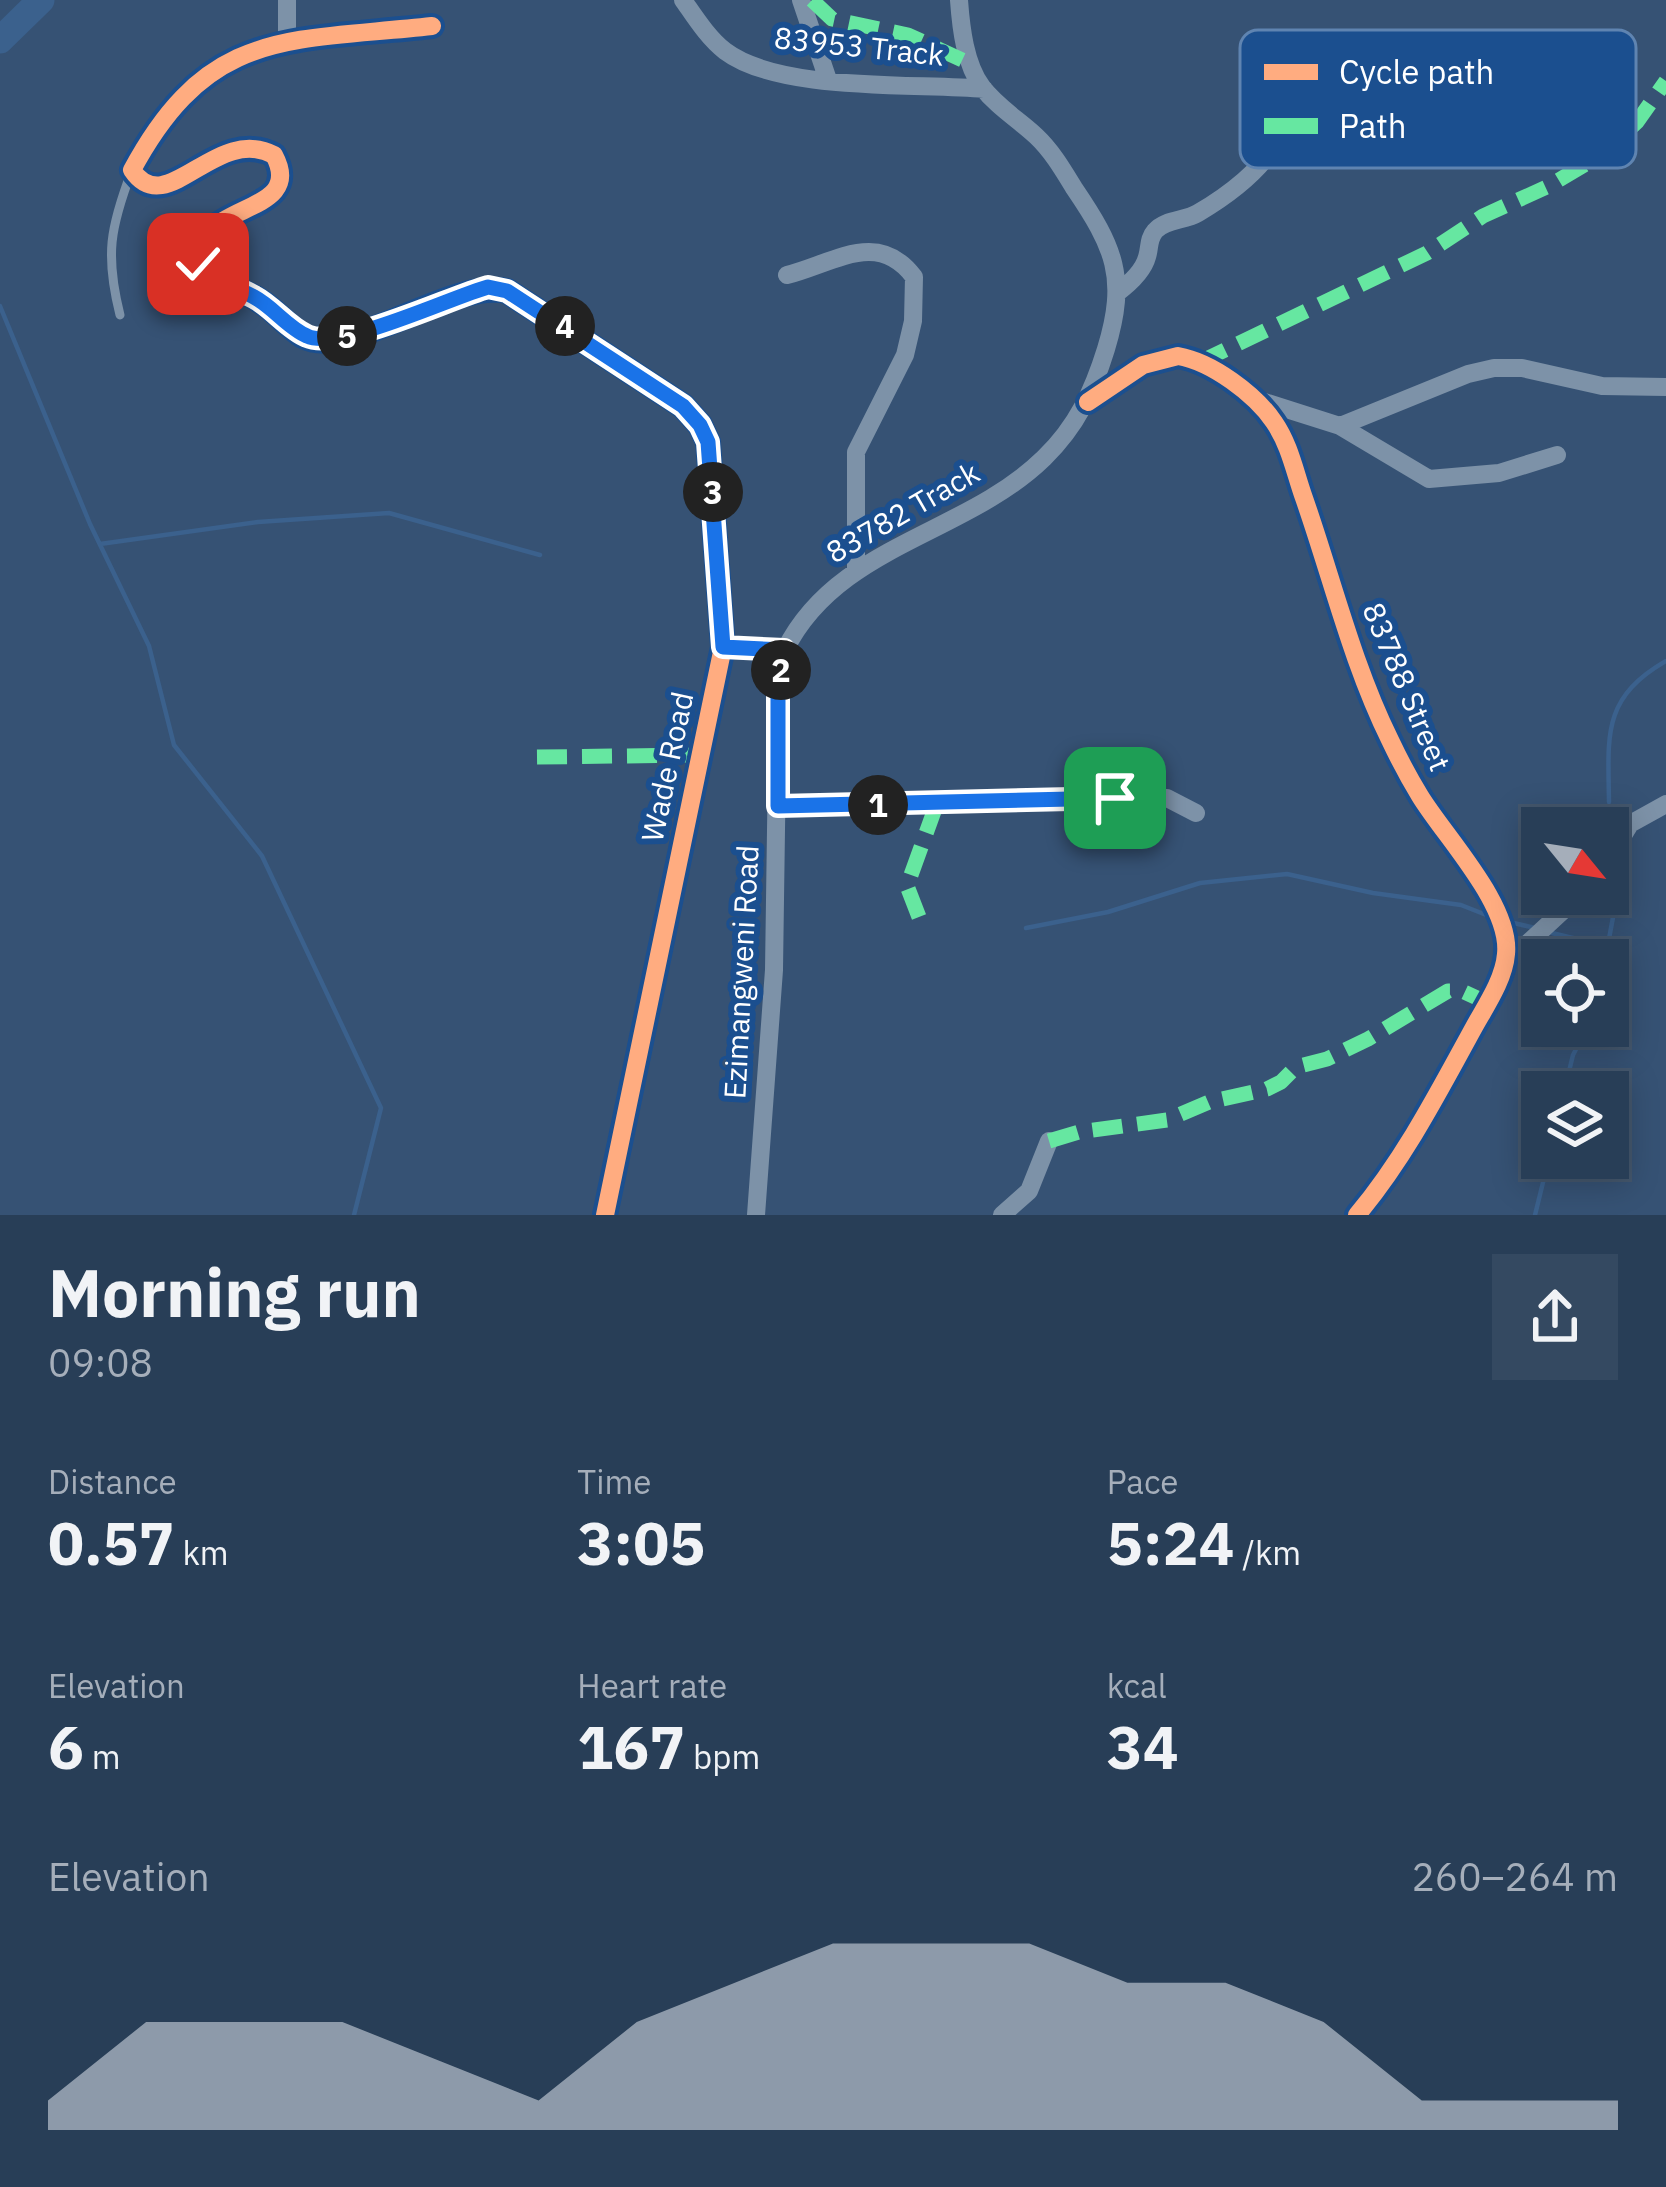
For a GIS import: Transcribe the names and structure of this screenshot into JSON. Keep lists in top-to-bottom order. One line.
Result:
{"streets":{"street":["83953 Track","83782 Track","83788 Street","Wade Road","Ezimangweni Road"]},"crossings":[["83953 Track","83782 Track"],["83782 Track","83788 Street"],["83782 Track","Ezimangweni Road"]],"legend":["Cycle path","Path"],"north":"bottom right","page":{"pins":["4","5","3","2","1"],"heading":["Morning run","09:08"],"stats":[["Distance","0.57 km"],["Time","3:05"],["Pace","5:24 /km"],["Elevation","6 m"],["Heart rate","167 bpm"],["kcal","34"]],"chart":["Elevation","260–264 m"]}}
